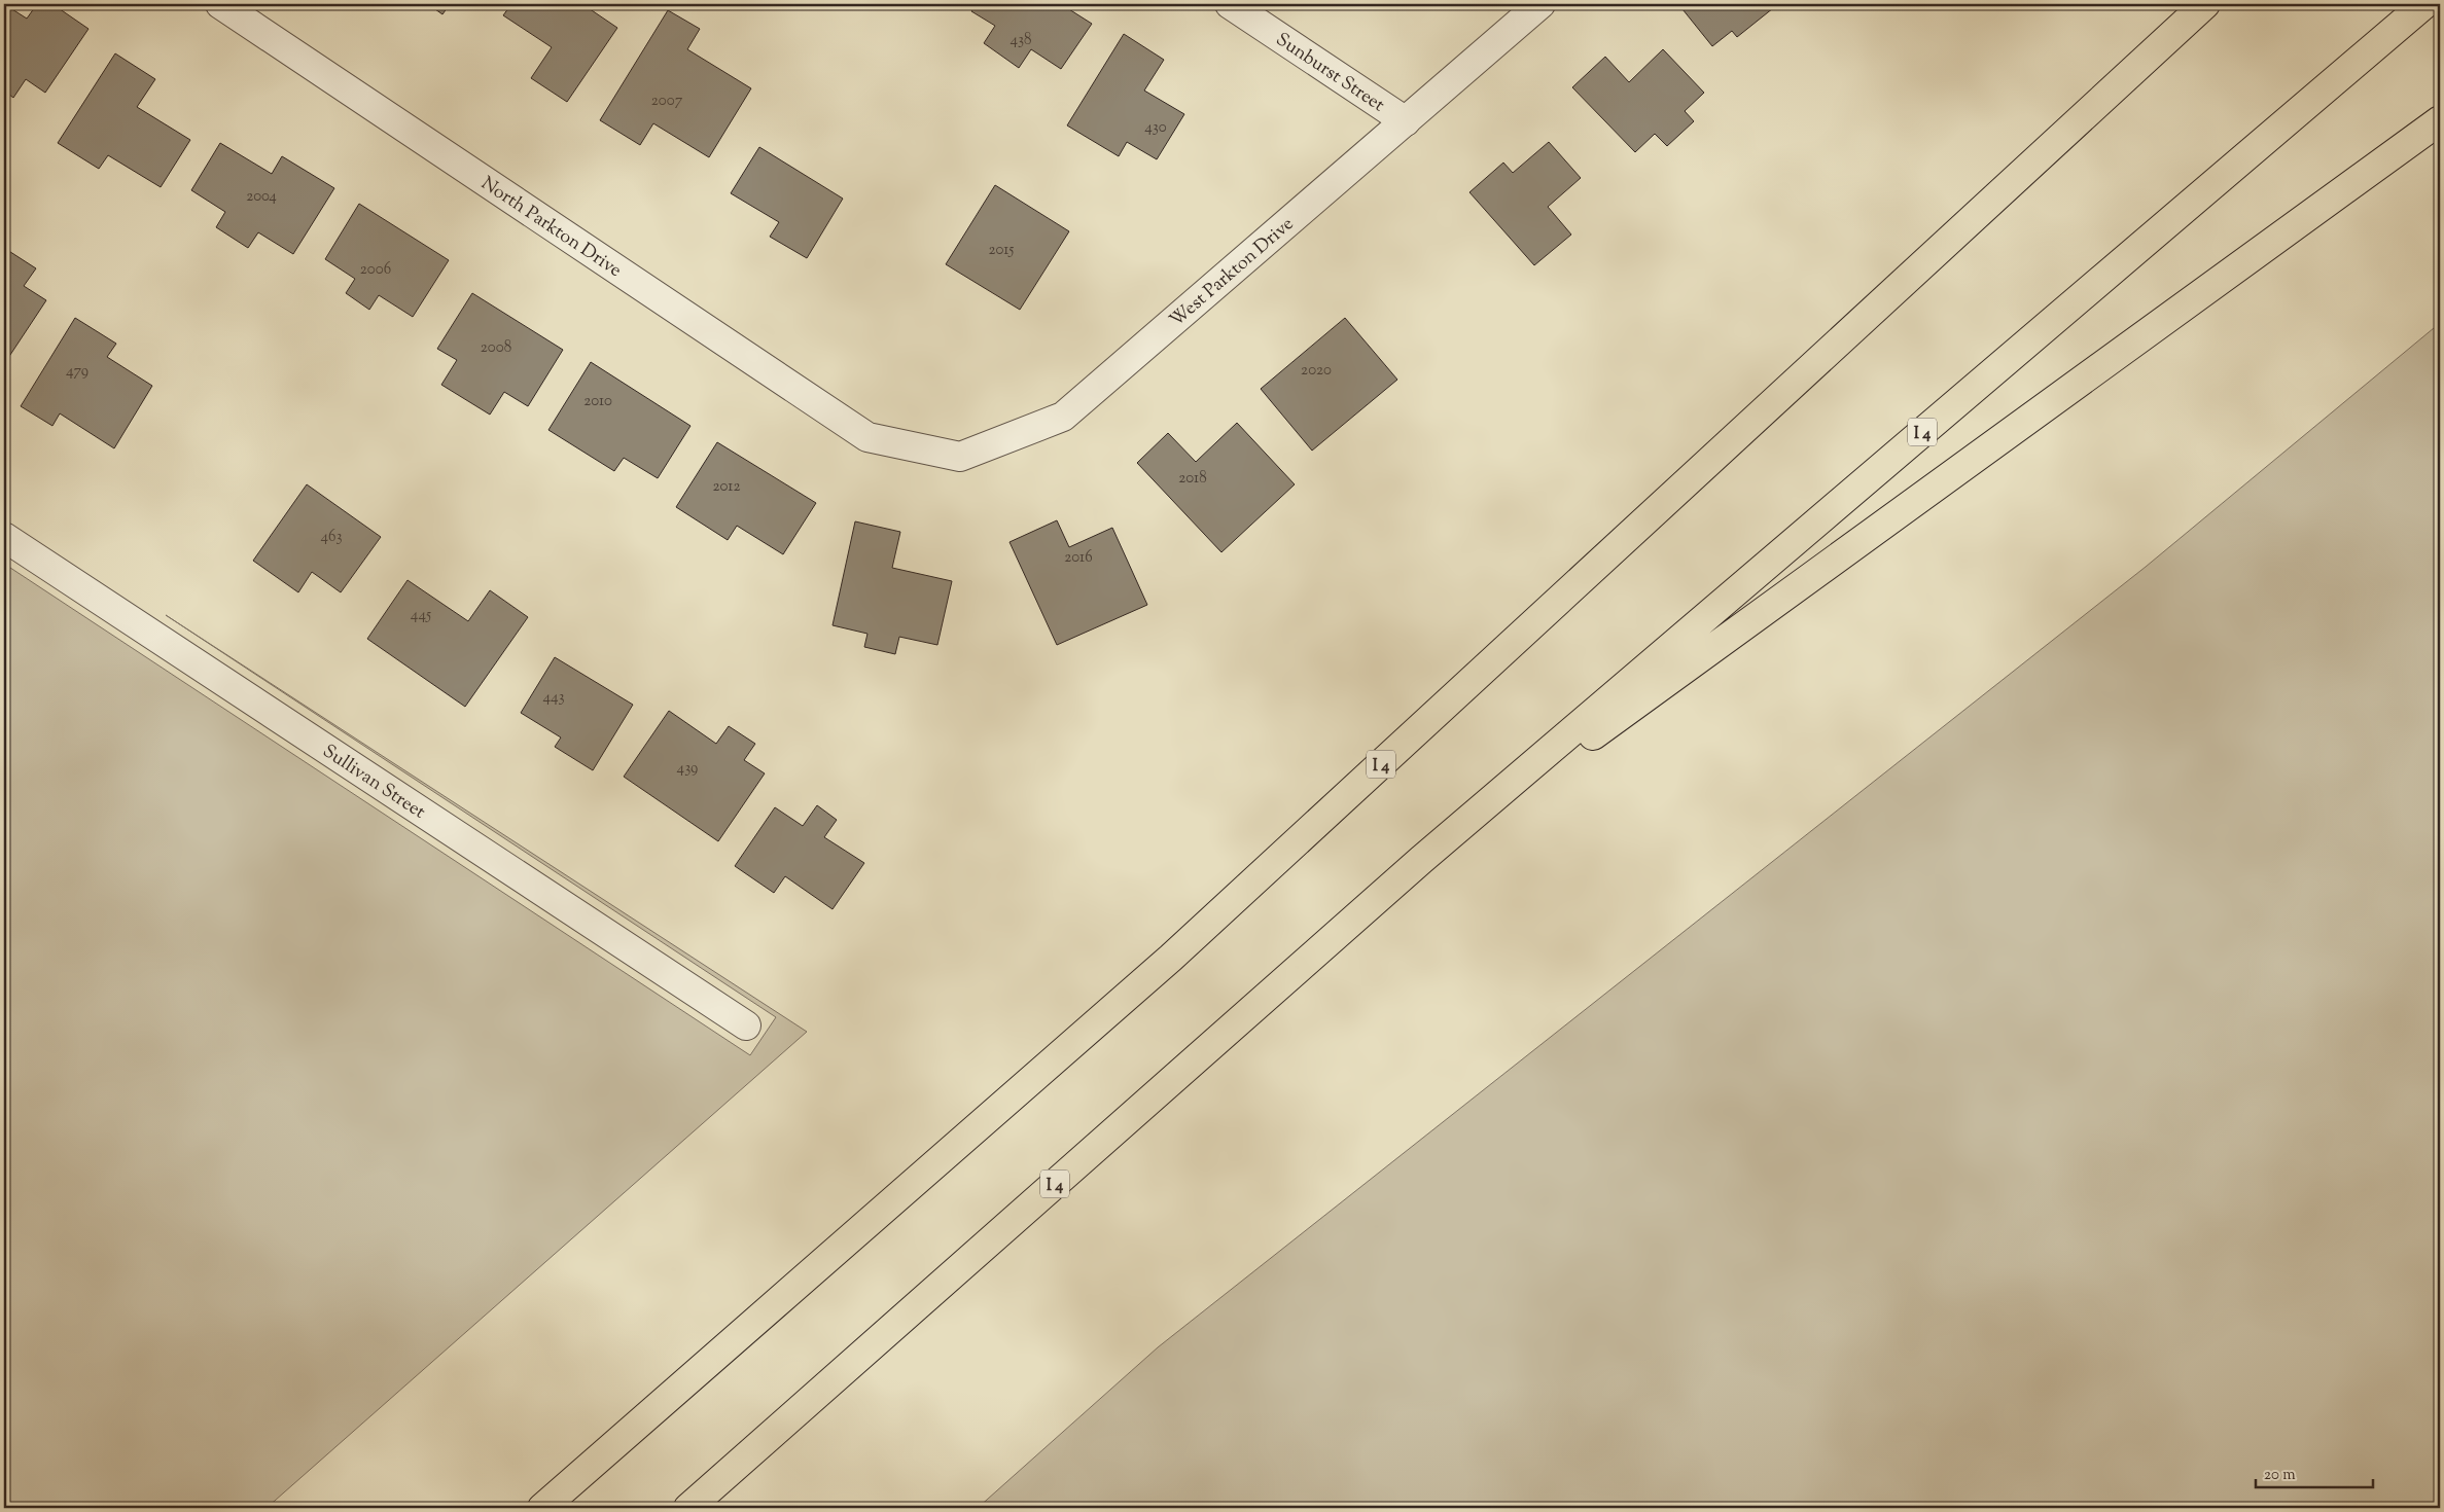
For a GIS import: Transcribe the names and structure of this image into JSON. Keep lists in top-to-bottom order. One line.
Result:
{"streets":{"highway":["I 4"],"street":["Sunburst Street","North Parkton Drive","West Parkton Drive","Sullivan Street"]},"crossings":[["Sunburst Street","West Parkton Drive"],["North Parkton Drive","West Parkton Drive"]],"house_numbers":["438","2007","430","2004","2015","2006","2008","2020","479","2010","2018","2012","463","2016","445","443","439"],"scale_bar":"20 m"}
